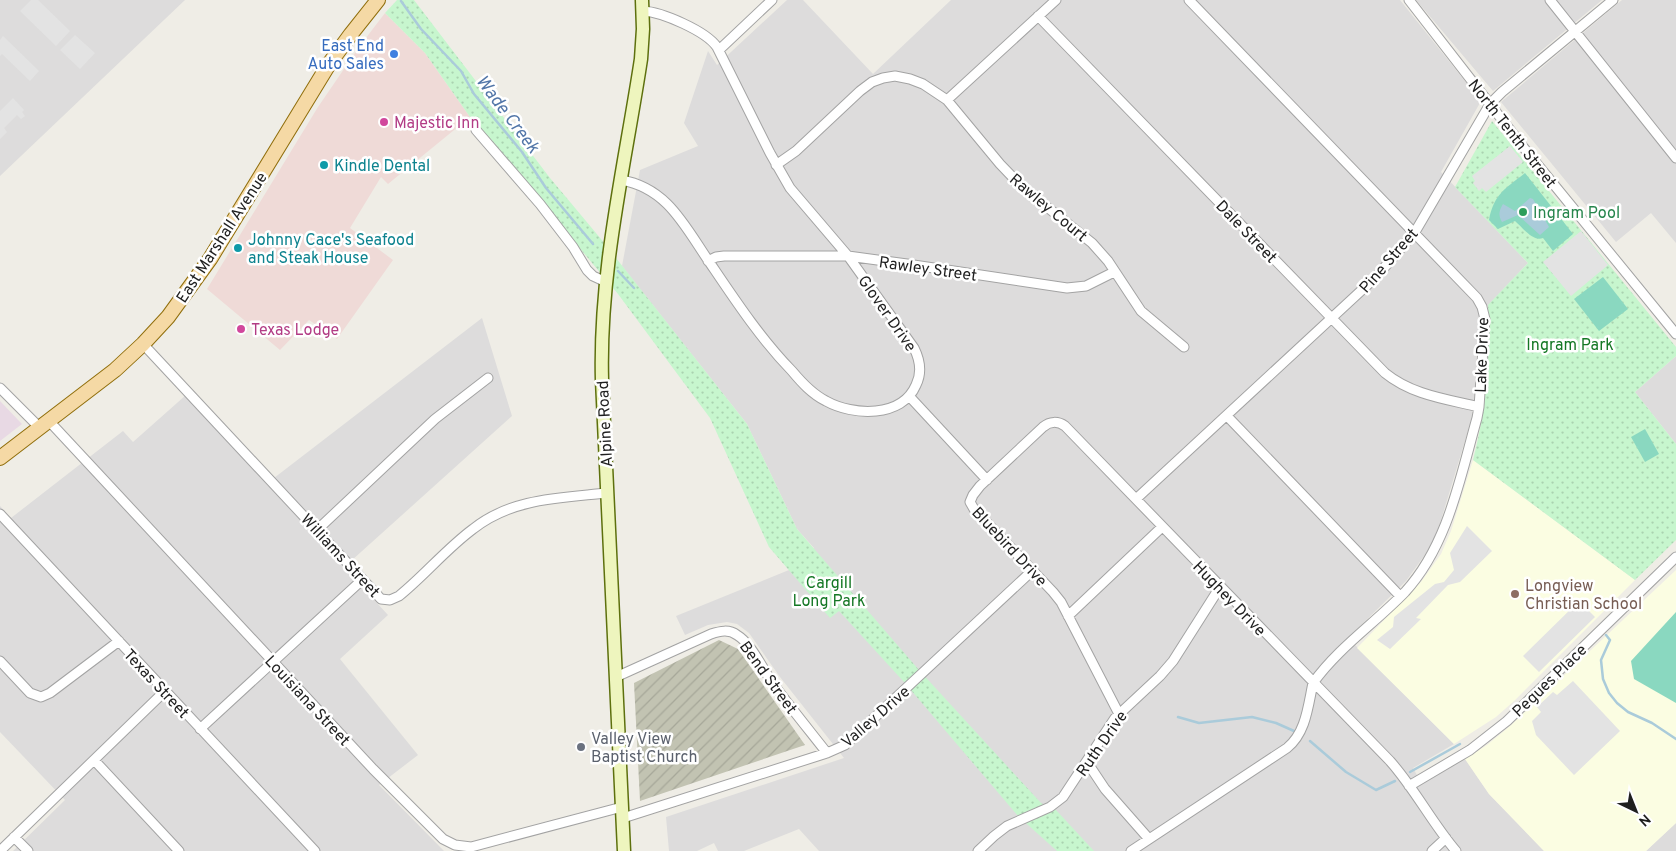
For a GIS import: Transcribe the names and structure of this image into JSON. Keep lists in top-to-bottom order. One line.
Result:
{"streets":{"main road":["East Marshall Avenue","Alpine Road"],"street":["North Tenth Street","Rawley Court","Dale Street","Pine Street","Rawley Street","Glover Drive","Lake Drive","Bluebird Drive","Williams Street","Hughey Drive","Bend Street","Pegues Place","Texas Street","Louisiana Street","Valley Drive","Ruth Drive"]},"crossings":[["North Tenth Street","Pine Street"],["Rawley Court","Rawley Street"],["Rawley Court","Glover Drive"],["Dale Street","Pine Street"],["Dale Street","Lake Drive"],["East Marshall Avenue","Williams Street"],["East Marshall Avenue","Louisiana Street"],["Pine Street","Lake Drive"],["Pine Street","Hughey Drive"],["Rawley Street","Glover Drive"],["Glover Drive","Alpine Road"],["Glover Drive","Bluebird Drive"],["Lake Drive","Hughey Drive"],["Alpine Road","Williams Street"],["Alpine Road","Bend Street"],["Alpine Road","Louisiana Street"],["Alpine Road","Valley Drive"],["Bluebird Drive","Hughey Drive"],["Bluebird Drive","Valley Drive"],["Bluebird Drive","Ruth Drive"],["Hughey Drive","Pegues Place"],["Hughey Drive","Ruth Drive"],["Bend Street","Valley Drive"],["Louisiana Street","Valley Drive"]],"water":["Wade Creek"],"parks":["Ingram Park","Cargill Long Park"],"places":["East End Auto Sales","Majestic Inn","Kindle Dental","Ingram Pool","Johnny Cace's Seafood and Steak House","Texas Lodge","Longview Christian School","Valley View Baptist Church"],"north":"bottom right"}
